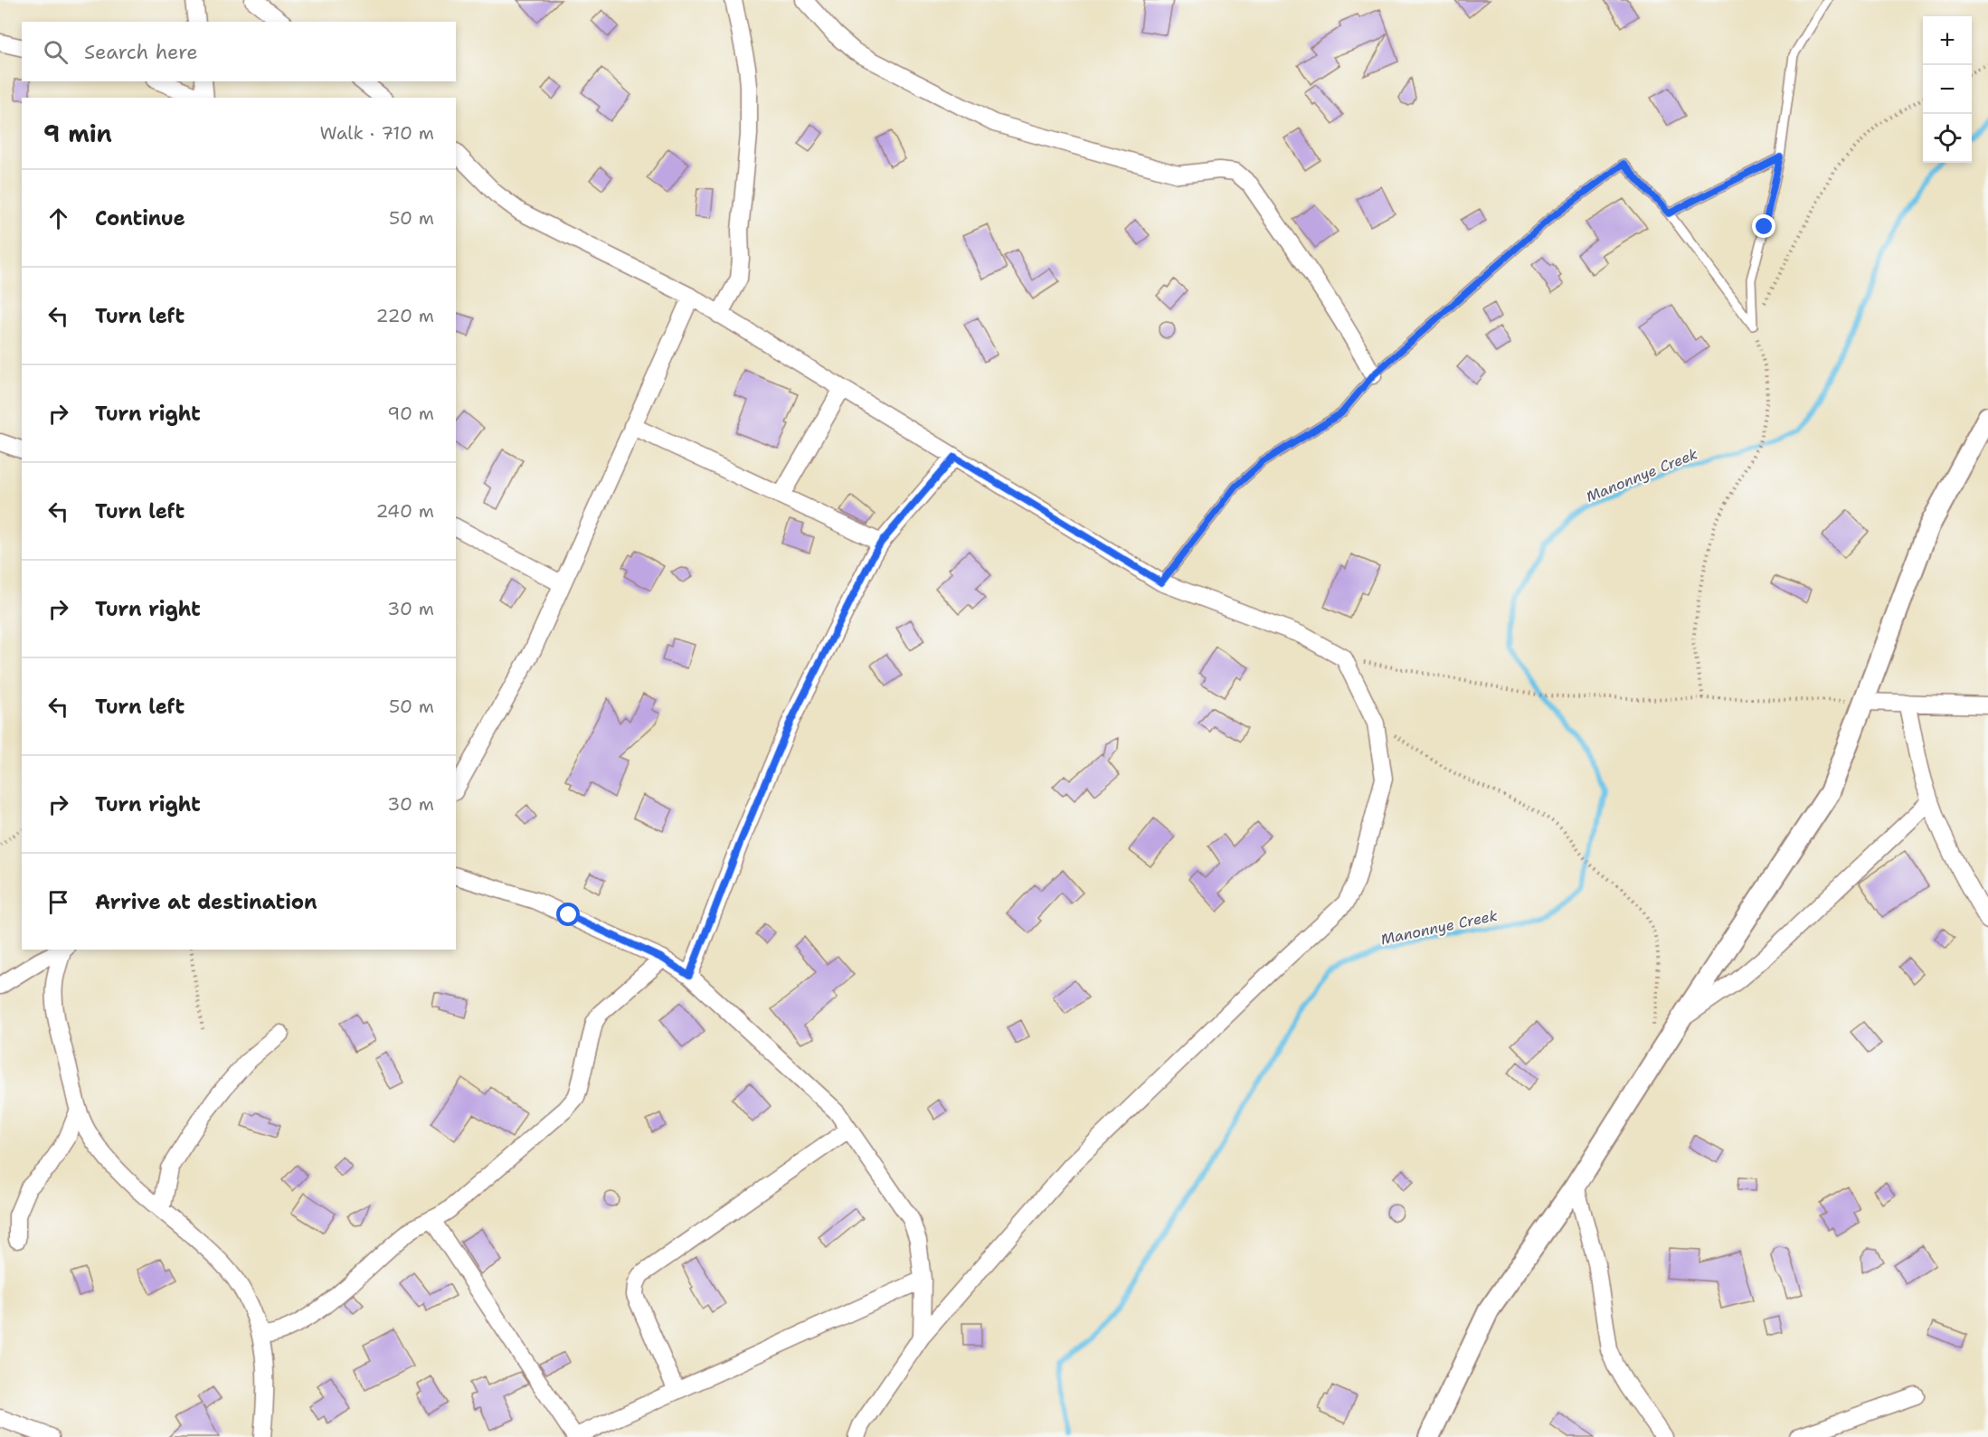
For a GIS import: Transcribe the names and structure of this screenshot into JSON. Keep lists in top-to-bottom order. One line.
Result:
{"water":["Manonnye Creek"],"page":{"map_buttons":["+","−"],"search":"Search here","heading":["9 min","Walk · 710 m"],"list":[["Continue","50 m"],["Turn left","220 m"],["Turn right","90 m"],["Turn left","240 m"],["Turn right","30 m"],["Turn left","50 m"],["Turn right","30 m"],"Arrive at destination"]}}
